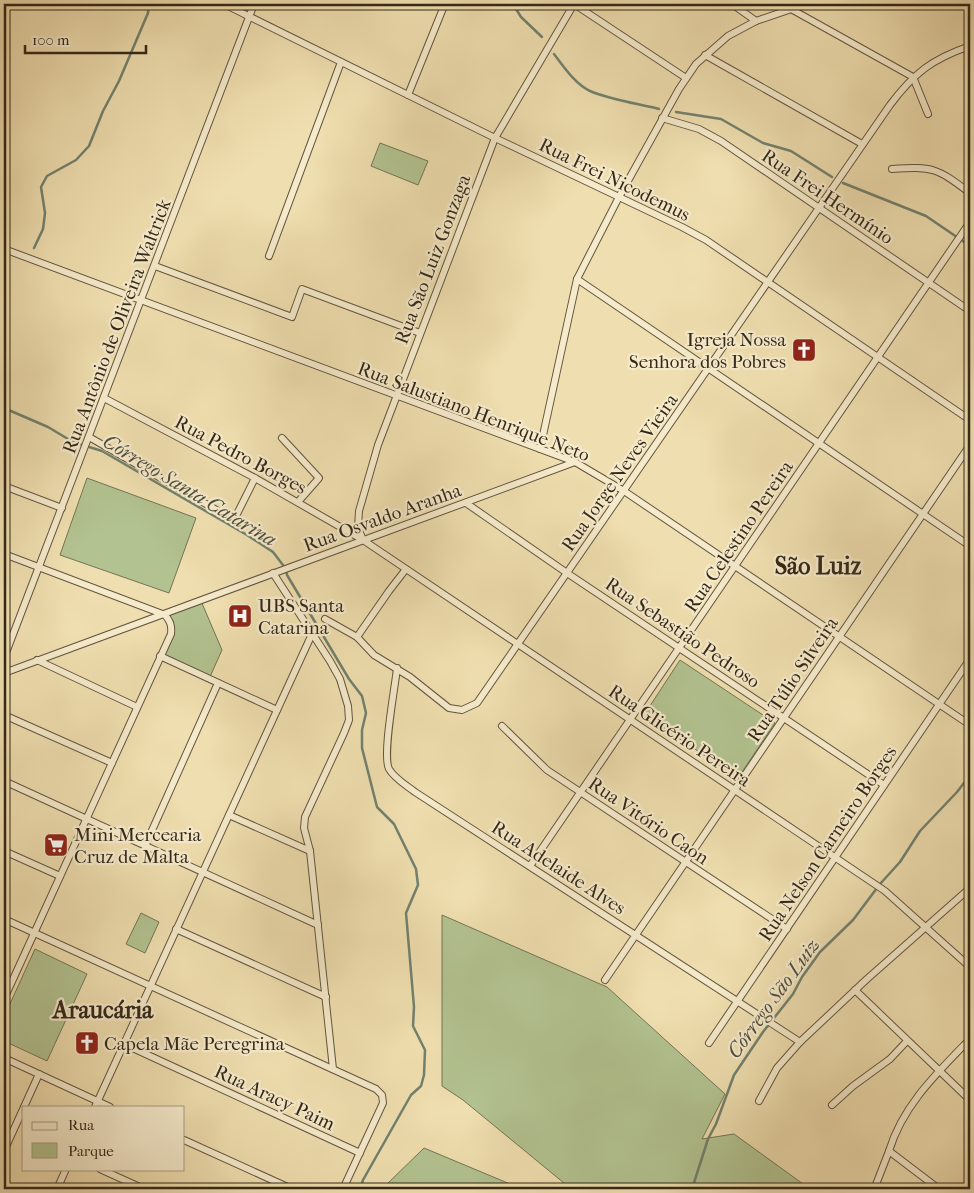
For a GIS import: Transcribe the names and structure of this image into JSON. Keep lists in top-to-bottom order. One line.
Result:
{"streets":{"street":["Rua Frei Nicodemus","Rua Frei Hermínio","Rua São Luiz Gonzaga","Rua Antônio de Oliveira Waltrick","Rua Salustiano Henrique Neto","Rua Pedro Borges","Rua Jorge Neves Vieira","Rua Osvaldo Aranha","Rua Celestino Pereira","Rua Sebastião Pedroso","Rua Túlio Silveira","Rua Glicério Pereira","Rua Vitório Caon","Rua Nelson Carneiro Borges","Rua Adelaide Alves","Rua Aracy Paim"]},"crossings":[["Rua Frei Nicodemus","Rua São Luiz Gonzaga"],["Rua Frei Nicodemus","Rua Antônio de Oliveira Waltrick"],["Rua Frei Nicodemus","Rua Jorge Neves Vieira"],["Rua Frei Nicodemus","Rua Celestino Pereira"],["Rua Frei Hermínio","Rua Jorge Neves Vieira"],["Rua Frei Hermínio","Rua Celestino Pereira"],["Rua São Luiz Gonzaga","Rua Salustiano Henrique Neto"],["Rua São Luiz Gonzaga","Rua Pedro Borges"],["Rua São Luiz Gonzaga","Rua Osvaldo Aranha"],["Rua São Luiz Gonzaga","Rua Glicério Pereira"],["Rua Antônio de Oliveira Waltrick","Rua Salustiano Henrique Neto"],["Rua Antônio de Oliveira Waltrick","Rua Pedro Borges"],["Rua Salustiano Henrique Neto","Rua Jorge Neves Vieira"],["Rua Salustiano Henrique Neto","Rua Osvaldo Aranha"],["Rua Salustiano Henrique Neto","Rua Celestino Pereira"],["Rua Salustiano Henrique Neto","Rua Túlio Silveira"],["Rua Salustiano Henrique Neto","Rua Nelson Carneiro Borges"],["Rua Pedro Borges","Rua Osvaldo Aranha"],["Rua Pedro Borges","Rua Glicério Pereira"],["Rua Jorge Neves Vieira","Rua Sebastião Pedroso"],["Rua Jorge Neves Vieira","Rua Glicério Pereira"],["Rua Jorge Neves Vieira","Rua Adelaide Alves"],["Rua Osvaldo Aranha","Rua Sebastião Pedroso"],["Rua Osvaldo Aranha","Rua Glicério Pereira"],["Rua Celestino Pereira","Rua Sebastião Pedroso"],["Rua Celestino Pereira","Rua Glicério Pereira"],["Rua Celestino Pereira","Rua Vitório Caon"],["Rua Celestino Pereira","Rua Adelaide Alves"],["Rua Sebastião Pedroso","Rua Túlio Silveira"],["Rua Sebastião Pedroso","Rua Nelson Carneiro Borges"],["Rua Túlio Silveira","Rua Glicério Pereira"],["Rua Túlio Silveira","Rua Vitório Caon"],["Rua Túlio Silveira","Rua Adelaide Alves"],["Rua Glicério Pereira","Rua Nelson Carneiro Borges"],["Rua Vitório Caon","Rua Nelson Carneiro Borges"],["Rua Nelson Carneiro Borges","Rua Adelaide Alves"]],"districts":["São Luiz","Araucária"],"water":["Córrego Santa Catarina","Córrego São Luiz"],"places":{"church":["Igreja Nossa Senhora dos Pobres","Capela Mãe Peregrina"],"hospital":["UBS Santa Catarina"],"supermarket":["Mini Mercearia Cruz de Malta"]},"legend":["Rua","Parque"],"scale_bar":"100 m"}
